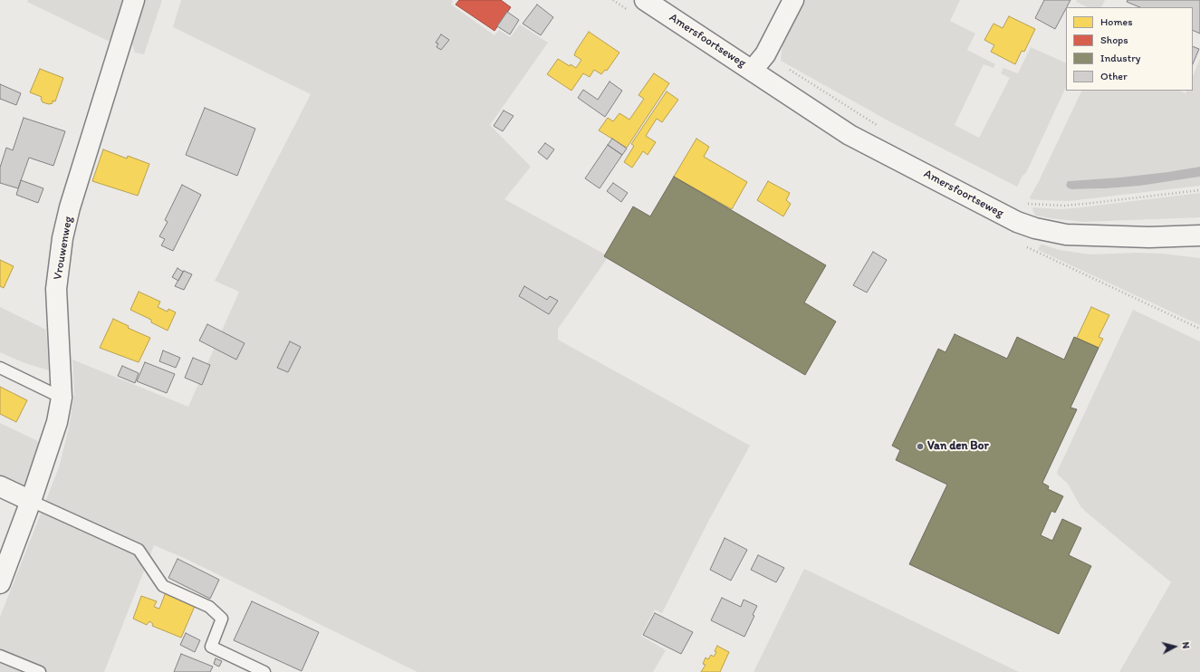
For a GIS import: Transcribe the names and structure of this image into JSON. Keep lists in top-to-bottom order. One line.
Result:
{"streets":{"street":["Amersfoortseweg","Vrouwenweg"]},"places":["Van den Bor"],"legend":["Homes","Shops","Industry","Other"],"north":"right"}
